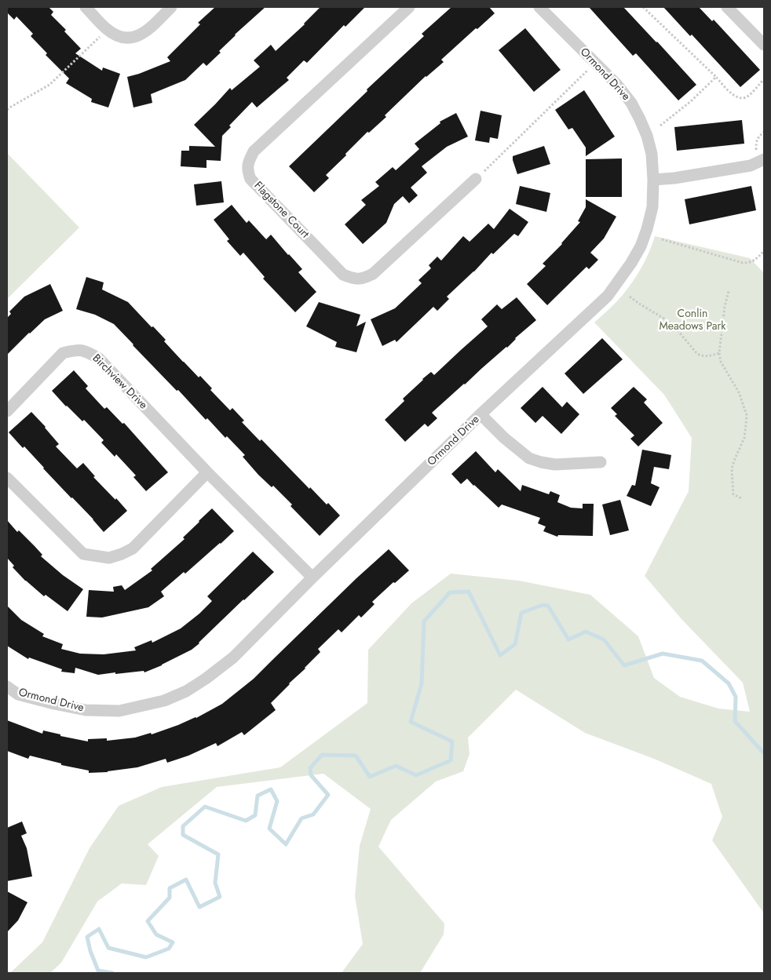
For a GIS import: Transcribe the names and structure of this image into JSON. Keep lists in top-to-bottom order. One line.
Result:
{"streets":{"street":["Ormond Drive","Flagstone Court","Birchview Drive"]},"crossings":[["Ormond Drive","Birchview Drive"]],"parks":["Conlin Meadows Park"]}
